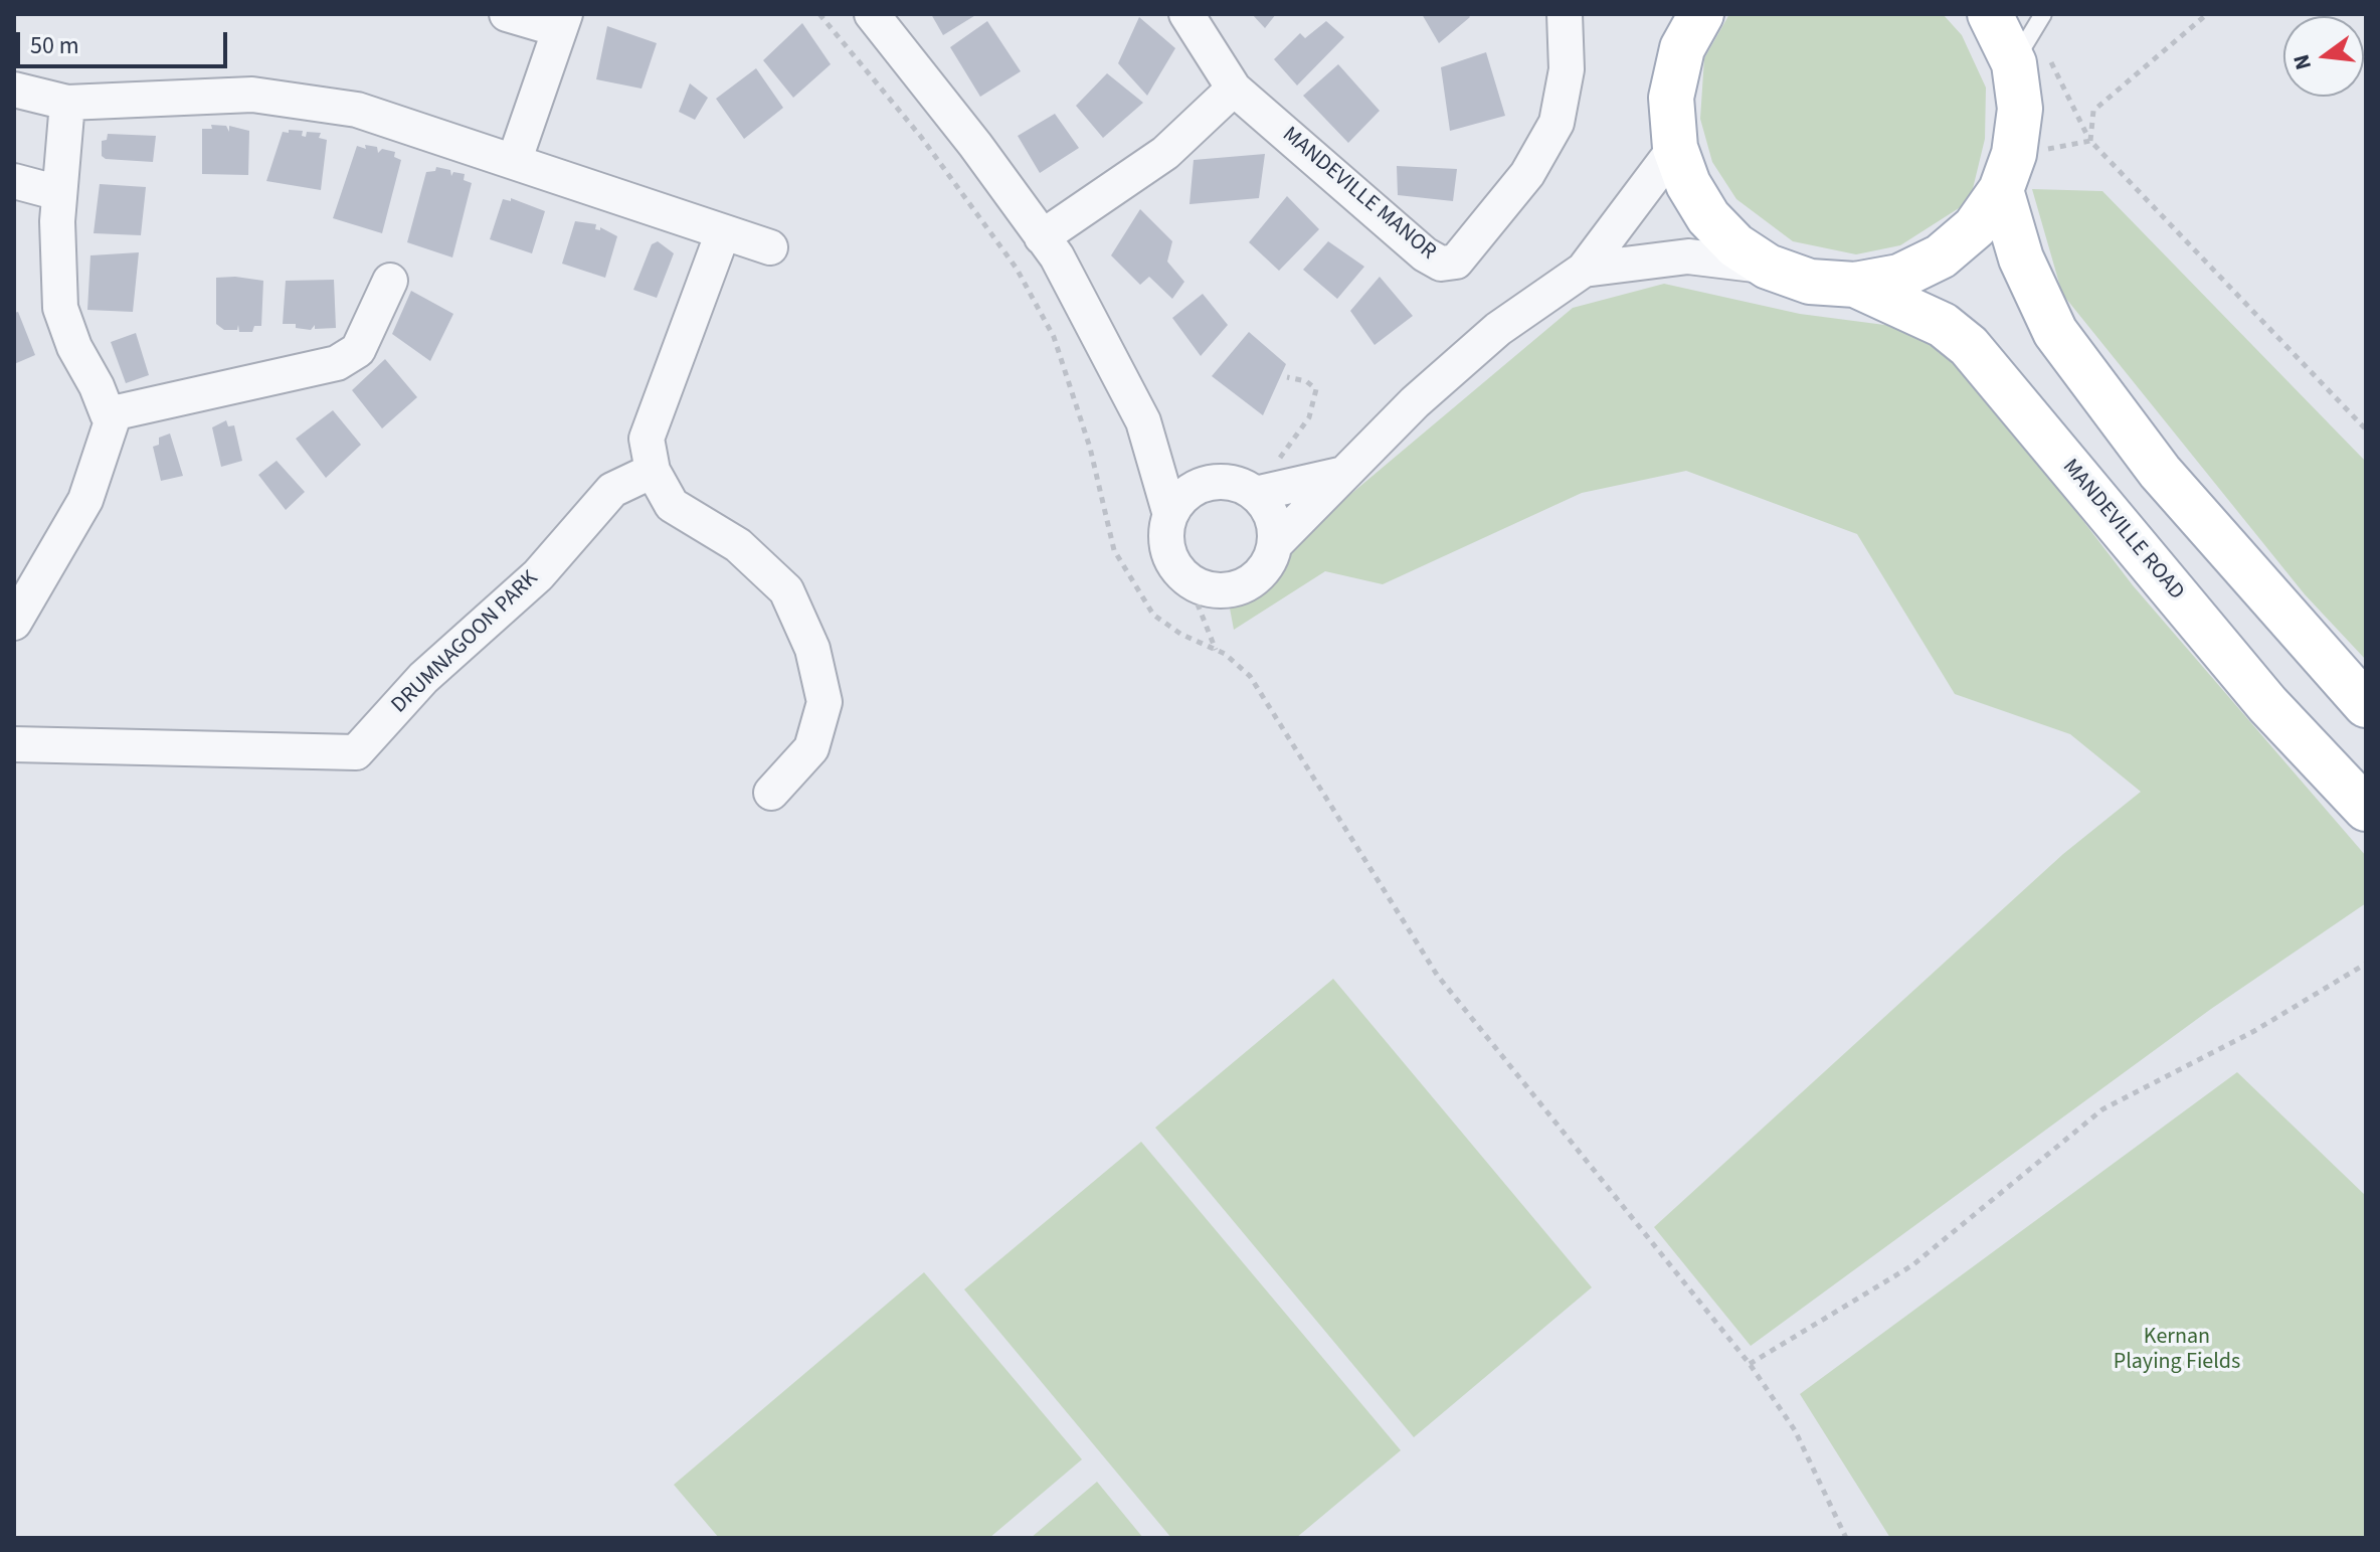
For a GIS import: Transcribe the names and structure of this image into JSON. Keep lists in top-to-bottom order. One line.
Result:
{"streets":{"main road":["MANDEVILLE ROAD"],"street":["MANDEVILLE MANOR","DRUMNAGOON PARK"]},"parks":["Kernan Playing Fields"],"scale_bar":"50 m","north":"left"}
